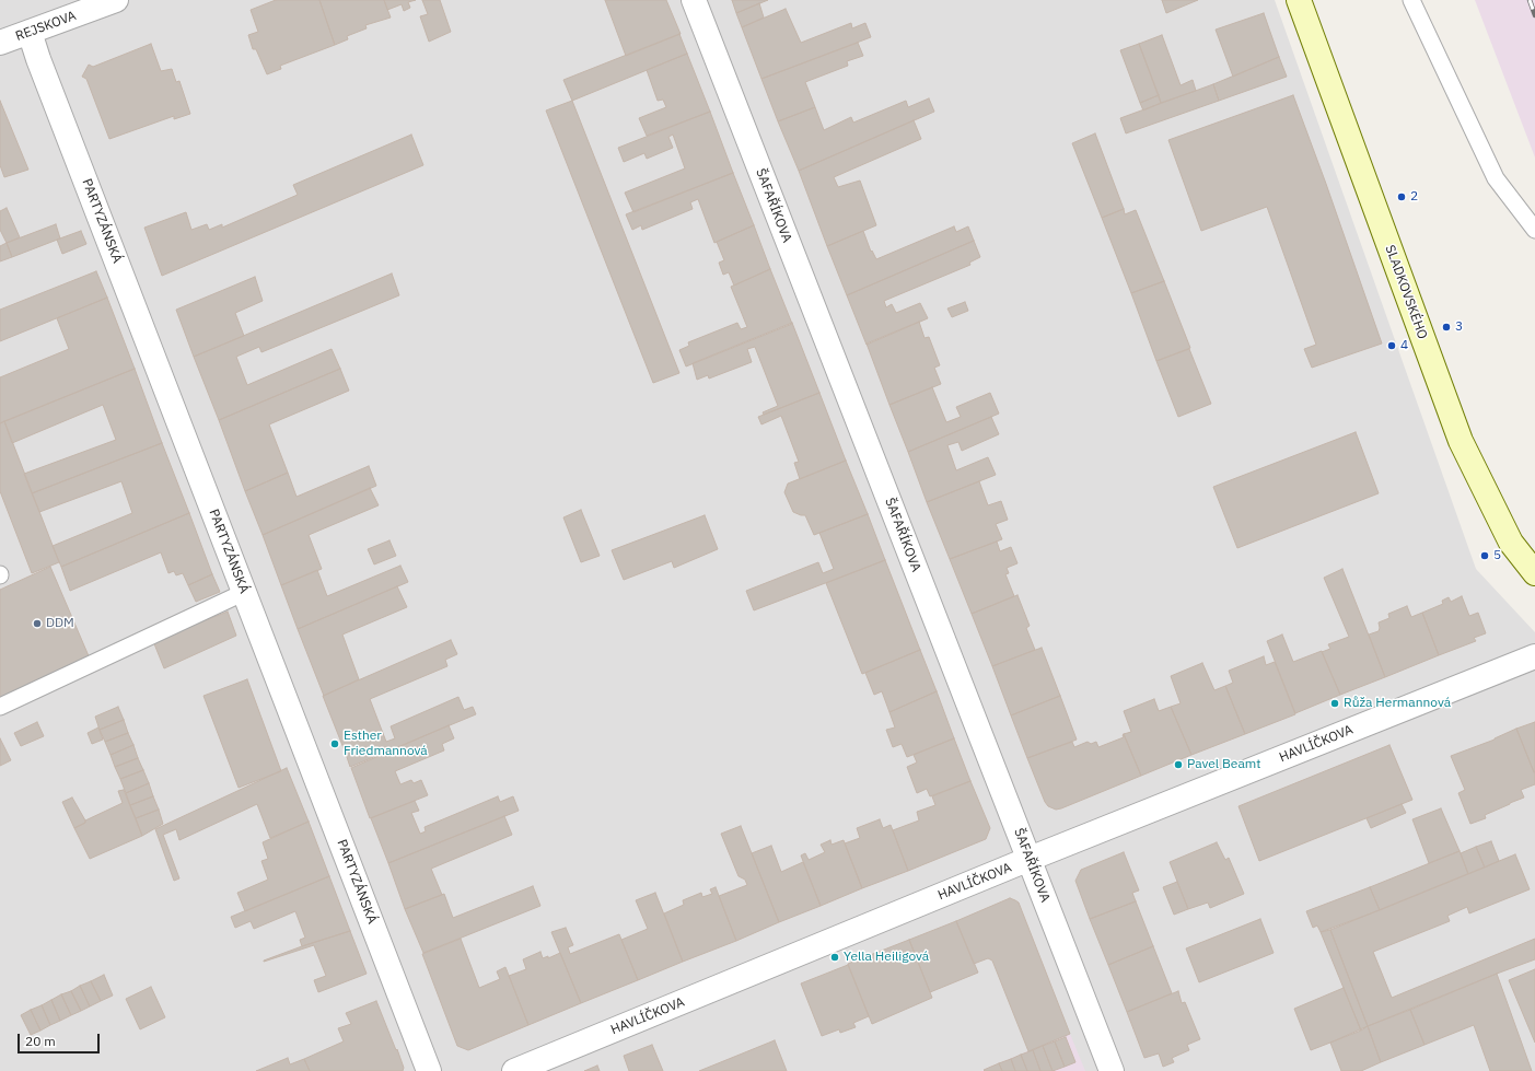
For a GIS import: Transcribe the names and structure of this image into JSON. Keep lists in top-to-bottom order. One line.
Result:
{"streets":{"street":["REJSKOVA","ŠAFAŘÍKOVA","PARTYZÁNSKÁ","SLADKOVSKÉHO","HAVLÍČKOVA"]},"crossings":[["REJSKOVA","PARTYZÁNSKÁ"],["ŠAFAŘÍKOVA","HAVLÍČKOVA"]],"places":["2","3","4","5","DDM","Růža Hermannová","Esther Friedmannová","Pavel Beamt","Yella Heiligová"],"scale_bar":"20 m"}
